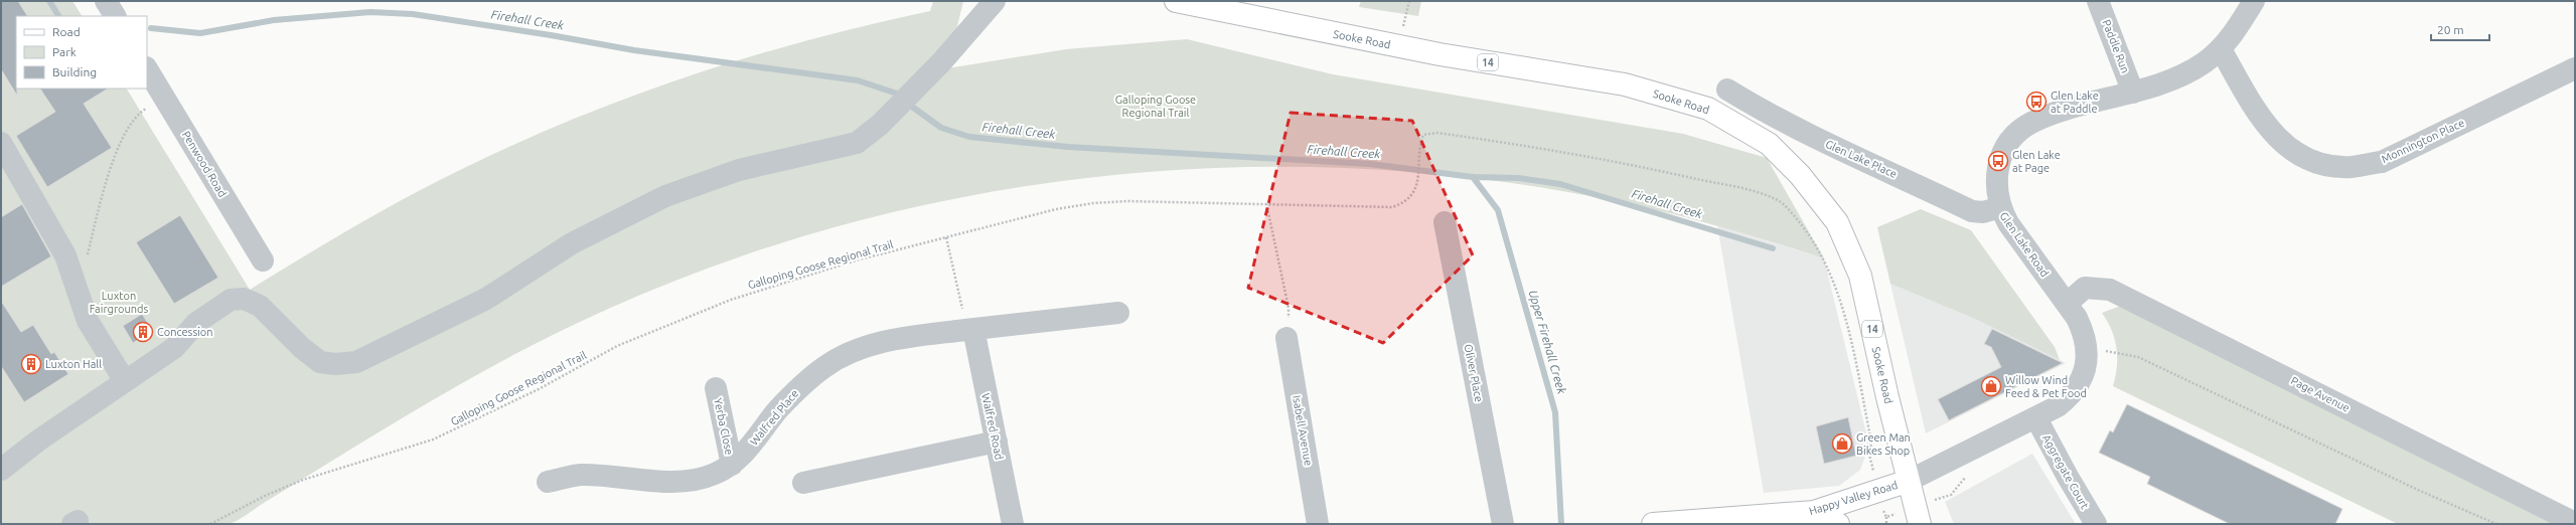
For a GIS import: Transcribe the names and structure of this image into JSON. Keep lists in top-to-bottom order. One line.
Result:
{"streets":{"main road":["Sooke Road","14","Happy Valley Road"],"street":["Paddle Run","Monnington Place","Glen Lake Place","Penwood Road","Glen Lake Road","Oliver Place","Page Avenue","Walfred Place","Yerba Close","Walfred Road","Isabell Avenue","Aggregate Court"],"path":["Galloping Goose Regional Trail"]},"crossings":[["Sooke Road","Glen Lake Road"],["Sooke Road","Happy Valley Road"],["Paddle Run","Glen Lake Road"],["Monnington Place","Glen Lake Road"],["Glen Lake Place","Glen Lake Road"],["Glen Lake Road","Page Avenue"],["Glen Lake Road","Aggregate Court"],["Glen Lake Road","Happy Valley Road"],["Walfred Place","Yerba Close"],["Walfred Place","Walfred Road"]],"water":["Firehall Creek","Upper Firehall Creek"],"parks":["Galloping Goose Regional Trail","Luxton Fairgrounds"],"places":{"bus stop":["Glen Lake at Paddle","Glen Lake at Page"],"building":["Concession","Luxton Hall"],"shop":["Willow Wind Feed & Pet Food","Green Man Bikes Shop"]},"legend":["Road","Park","Building"],"scale_bar":"20 m"}
